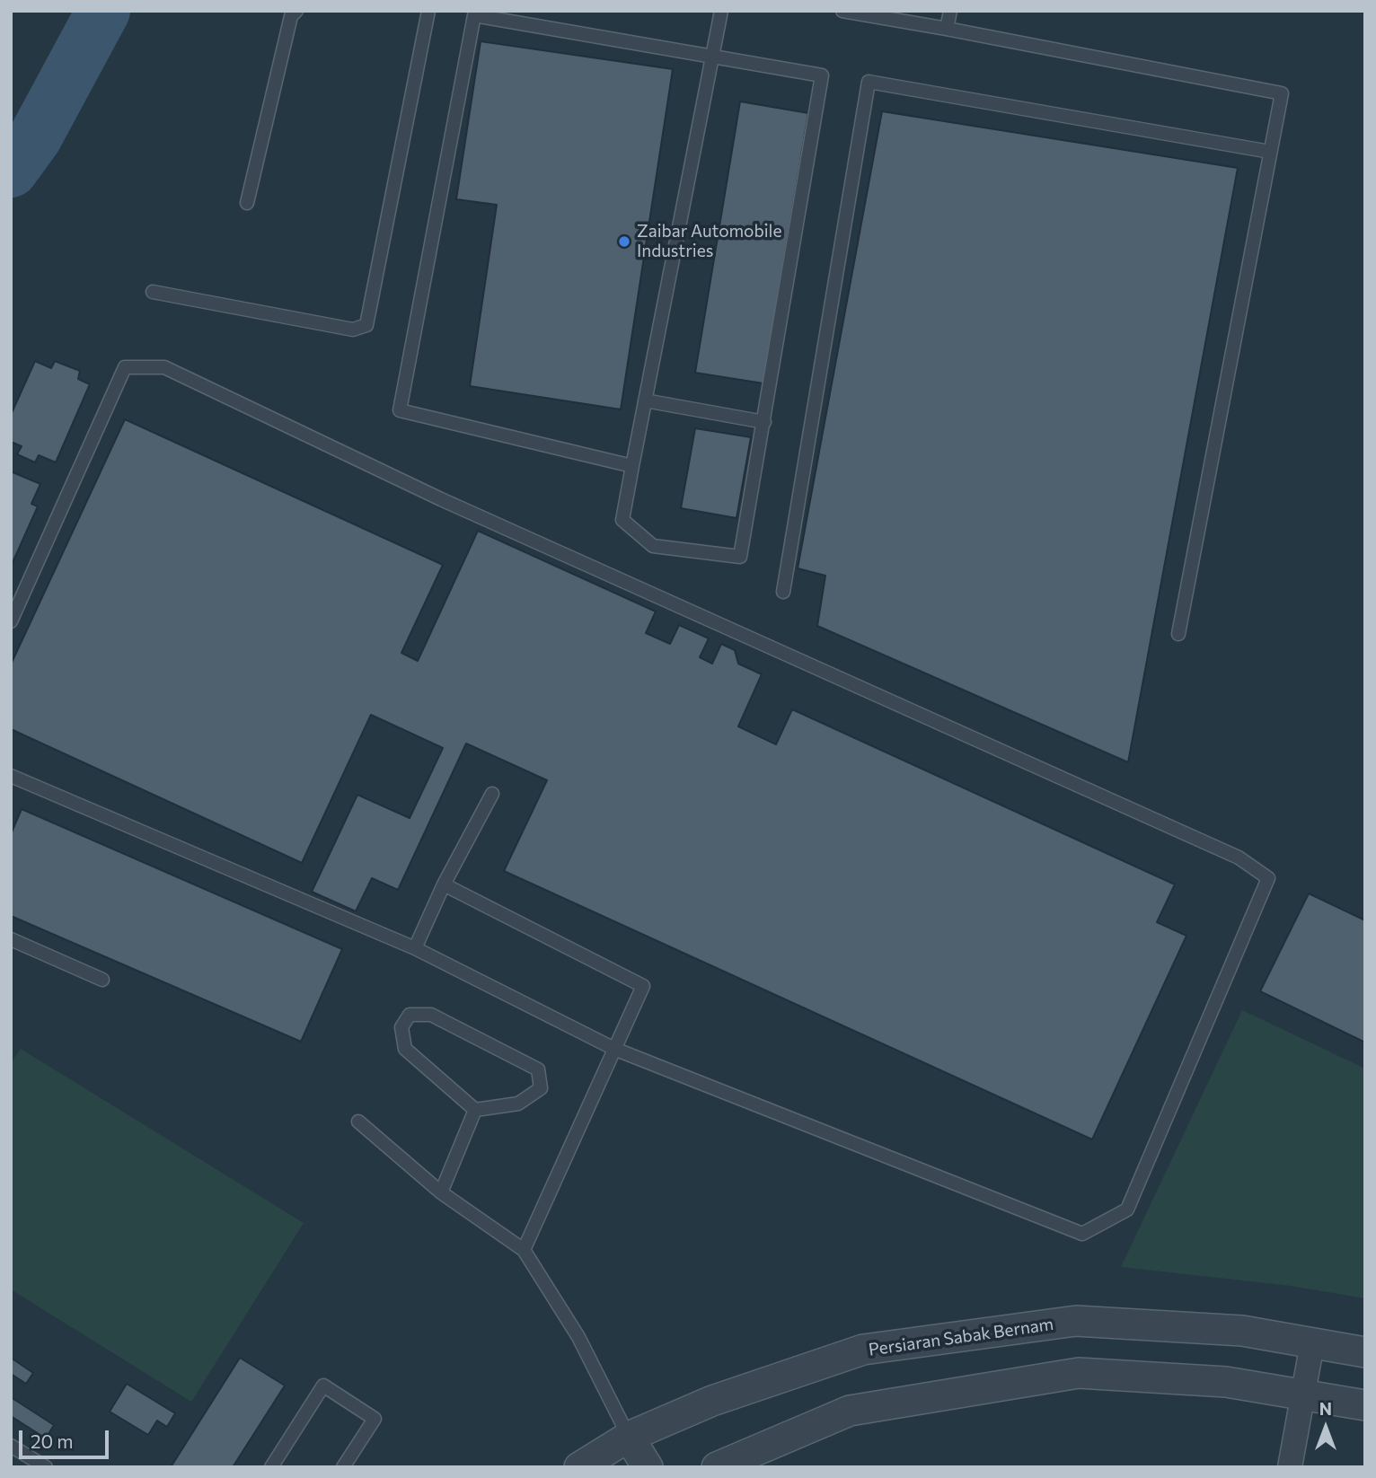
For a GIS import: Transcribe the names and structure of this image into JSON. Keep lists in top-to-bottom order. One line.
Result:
{"streets":{"street":["Persiaran Sabak Bernam"]},"places":["Zaibar Automobile Industries"],"scale_bar":"20 m","north":"top"}
